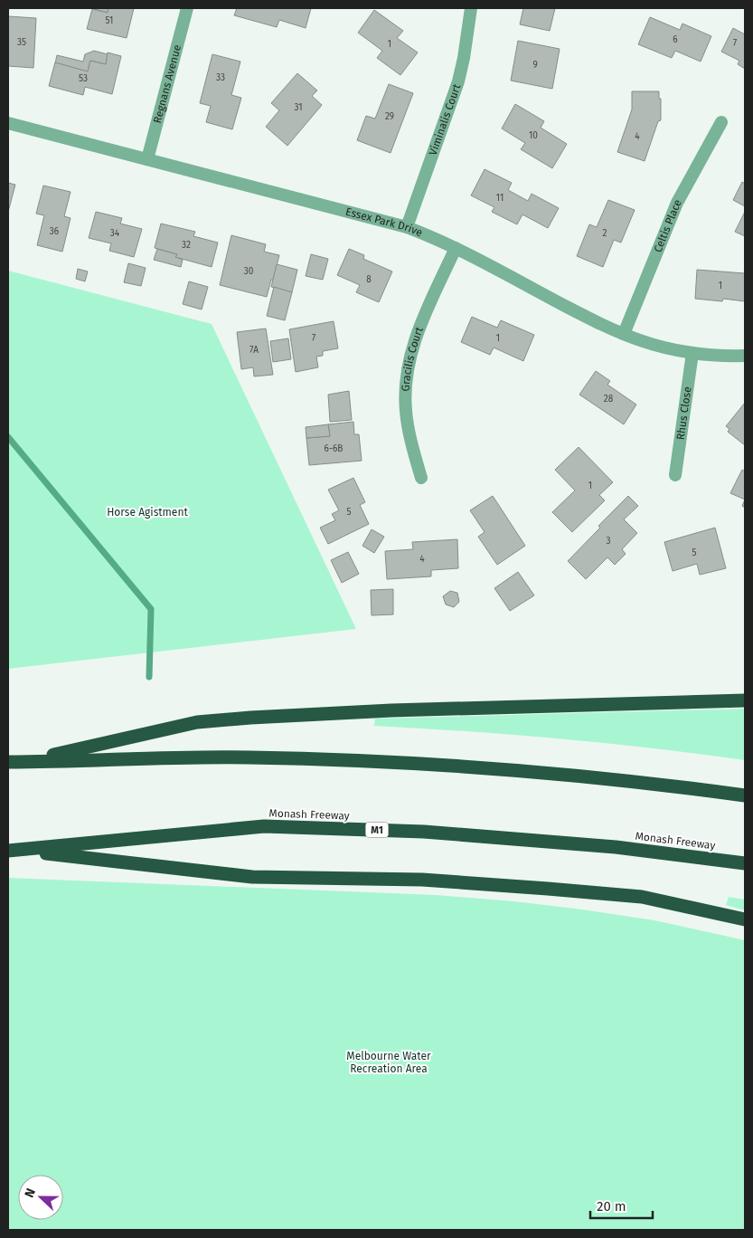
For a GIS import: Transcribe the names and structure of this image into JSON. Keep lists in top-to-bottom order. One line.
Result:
{"streets":{"highway":["Monash Freeway","M1"],"street":["Regnans Avenue","Viminalis Court","Essex Park Drive","Celtis Place","Gracilis Court","Rhus Close"]},"crossings":[["Regnans Avenue","Essex Park Drive"],["Viminalis Court","Essex Park Drive"],["Essex Park Drive","Celtis Place"],["Essex Park Drive","Gracilis Court"],["Essex Park Drive","Rhus Close"]],"parks":["Horse Agistment","Melbourne Water Recreation Area"],"house_numbers":["51","6","35","7","1","9","33","53","31","29","10","4","11","36","34","2","32","30","8","1","7","1","7A","28","6-6B","1","5","3","5","4"],"scale_bar":"20 m","north":"left"}
